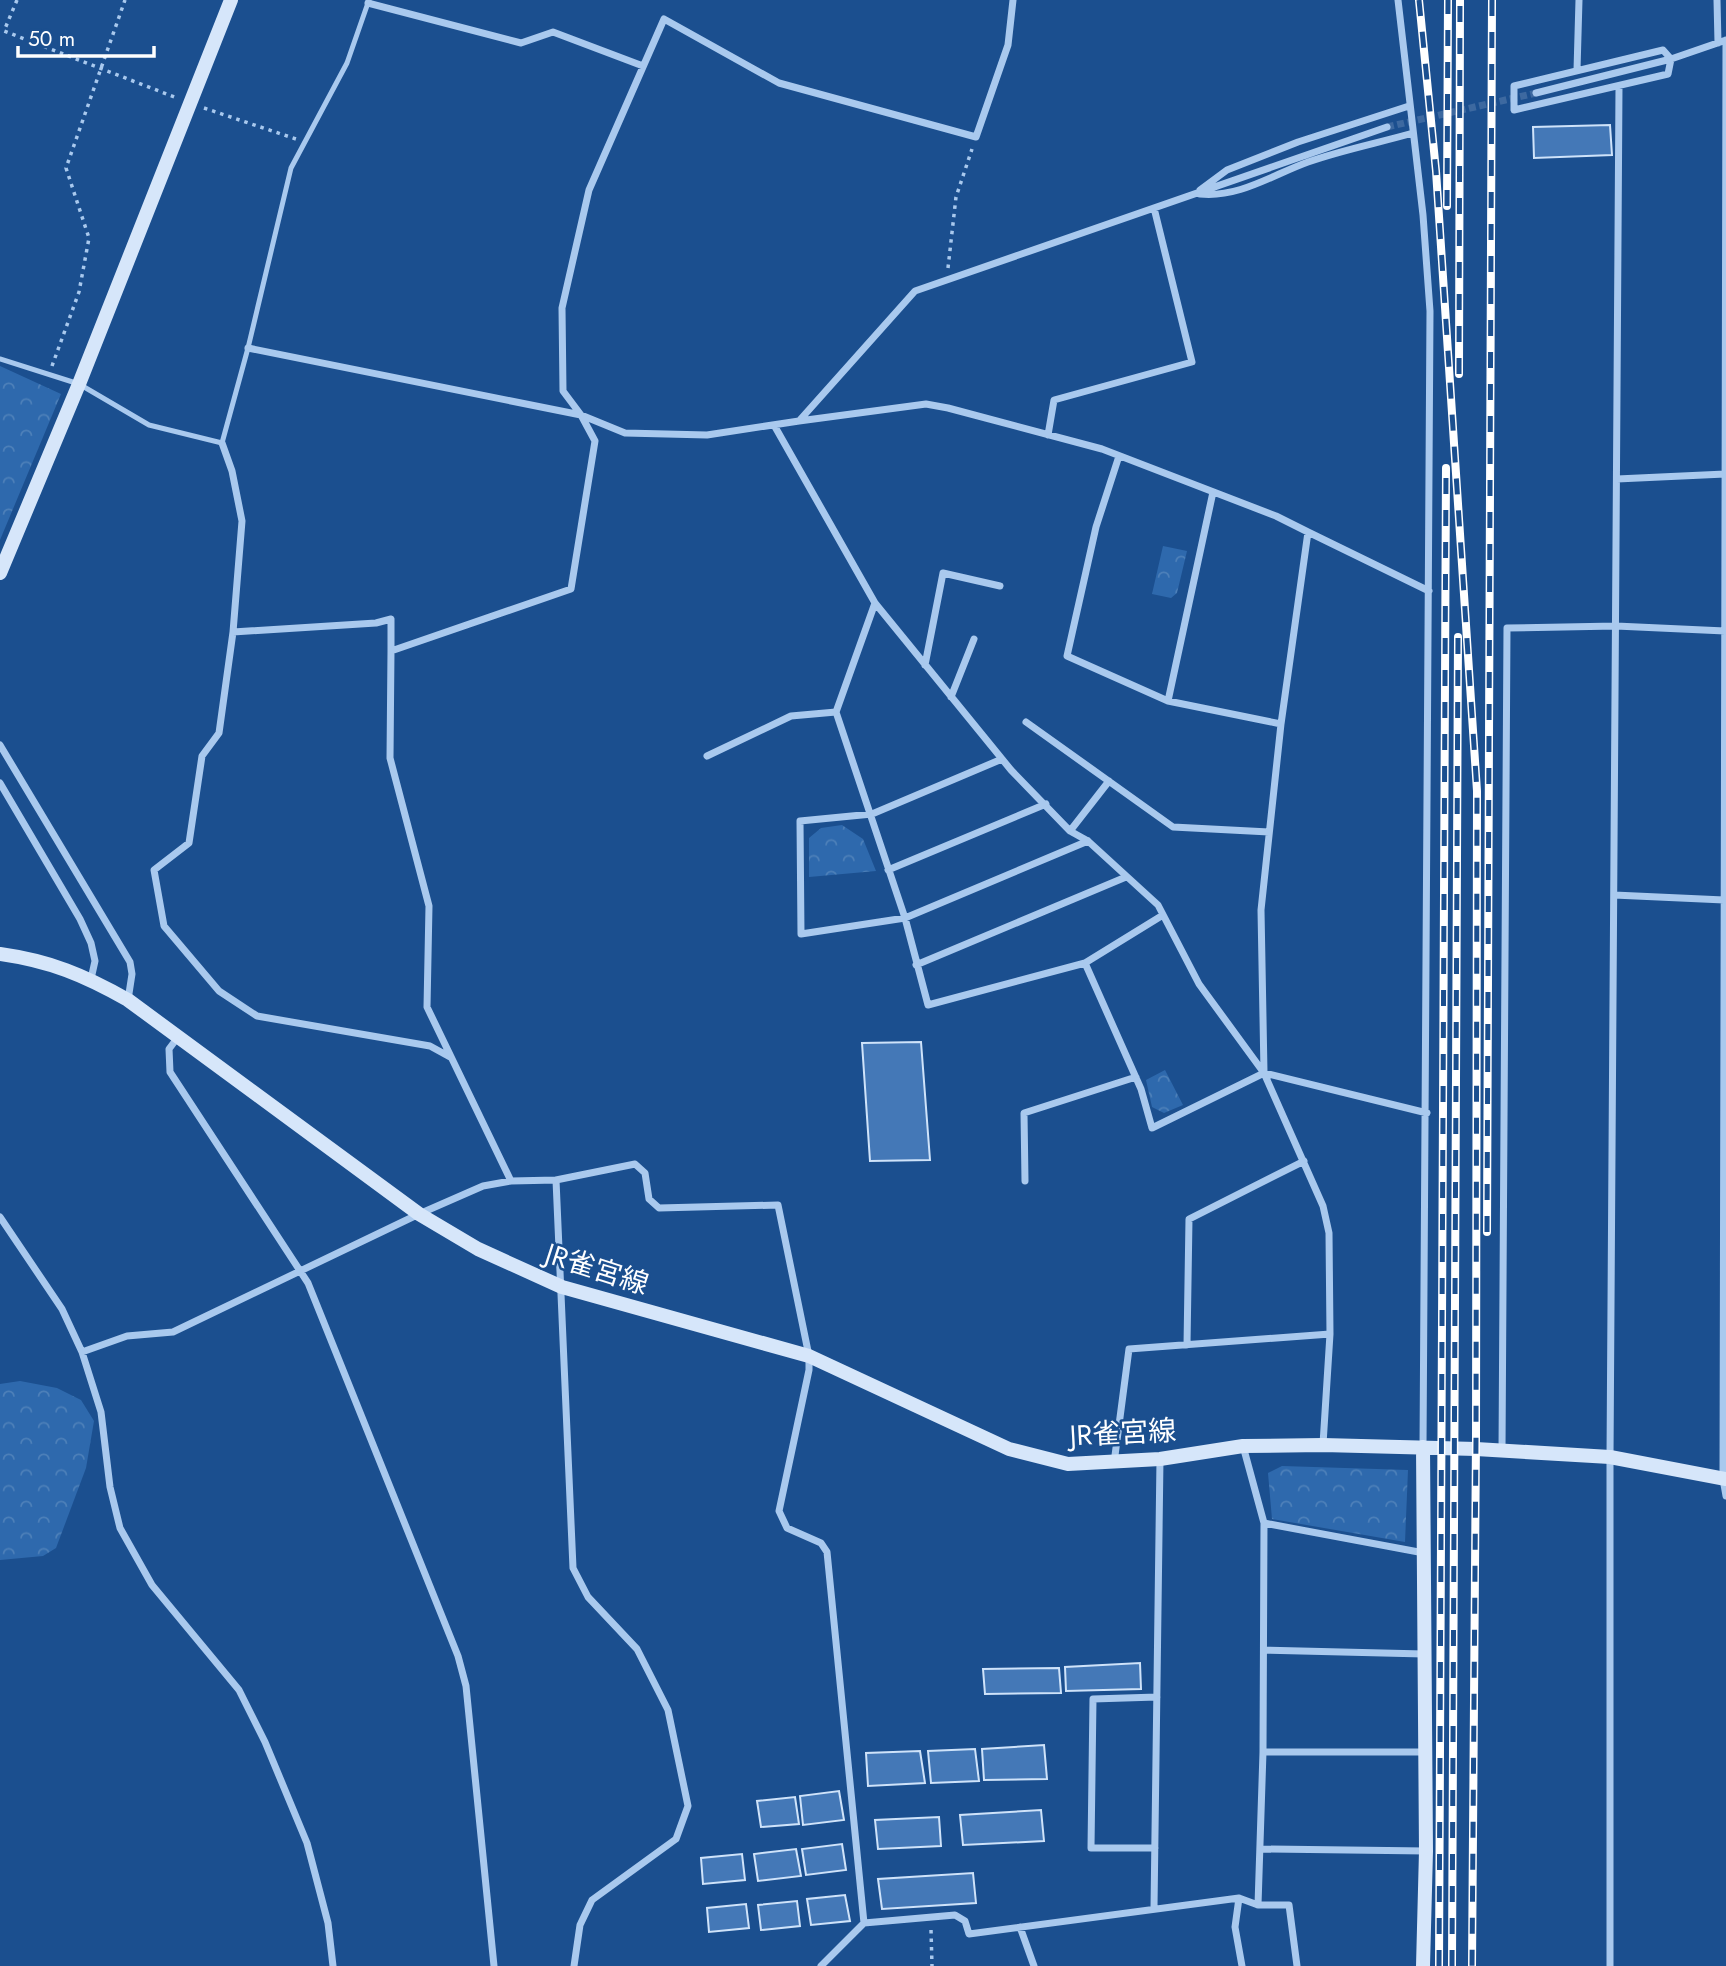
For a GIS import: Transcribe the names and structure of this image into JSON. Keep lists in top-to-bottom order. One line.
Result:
{"streets":{"street":["JR雀宮線"]},"scale_bar":"50 m"}
